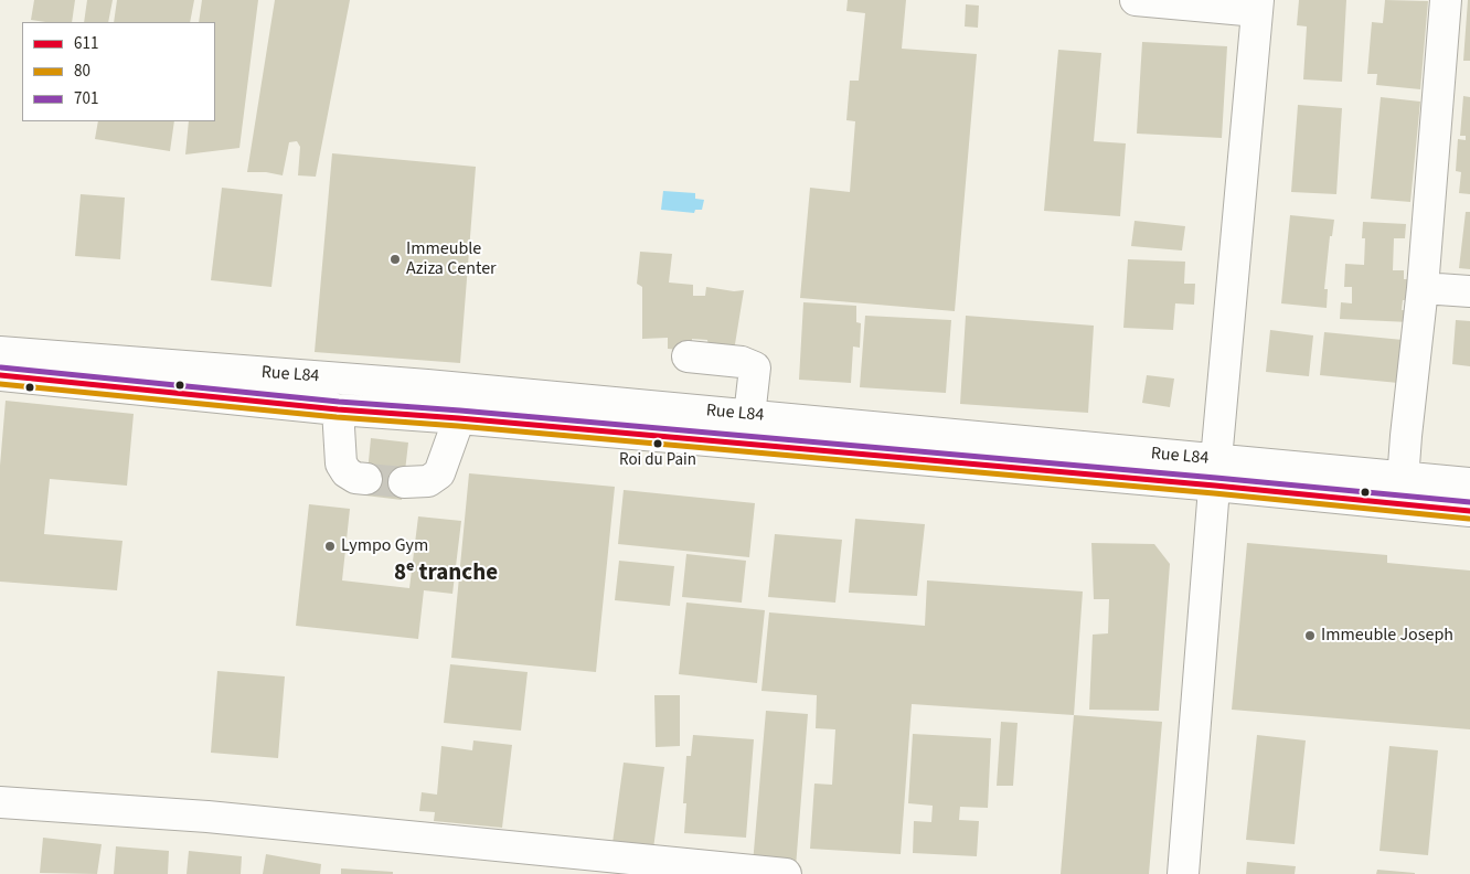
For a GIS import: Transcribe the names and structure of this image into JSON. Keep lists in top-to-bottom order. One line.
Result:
{"streets":{"street":["Rue L84"]},"districts":["8ᵉ tranche"],"places":["Immeuble Aziza Center","Roi du Pain","Lympo Gym","Immeuble Joseph"],"lines":["transit line 701","transit line 611","transit line 80"],"legend":["611","80","701"]}
